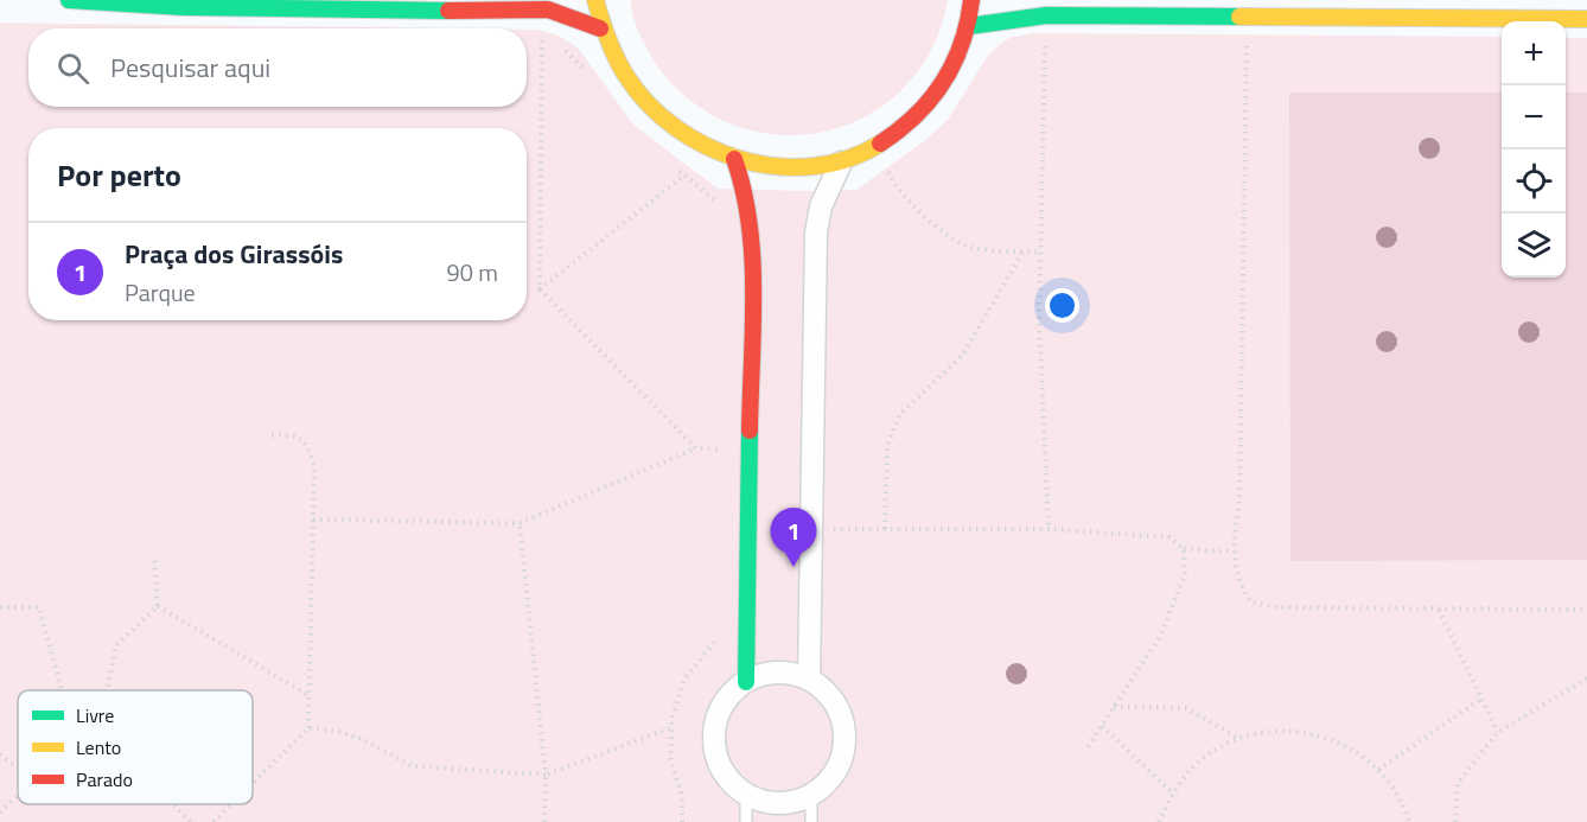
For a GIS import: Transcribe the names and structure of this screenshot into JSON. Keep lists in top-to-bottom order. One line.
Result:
{"legend":["Livre","Lento","Parado"],"page":{"map_buttons":["+","−"],"search":"Pesquisar aqui","heading":"Por perto","list":[{"mark":"1","name":"Praça dos Girassóis","note":"Parque","value":"90 m"}],"pins":"1"}}
